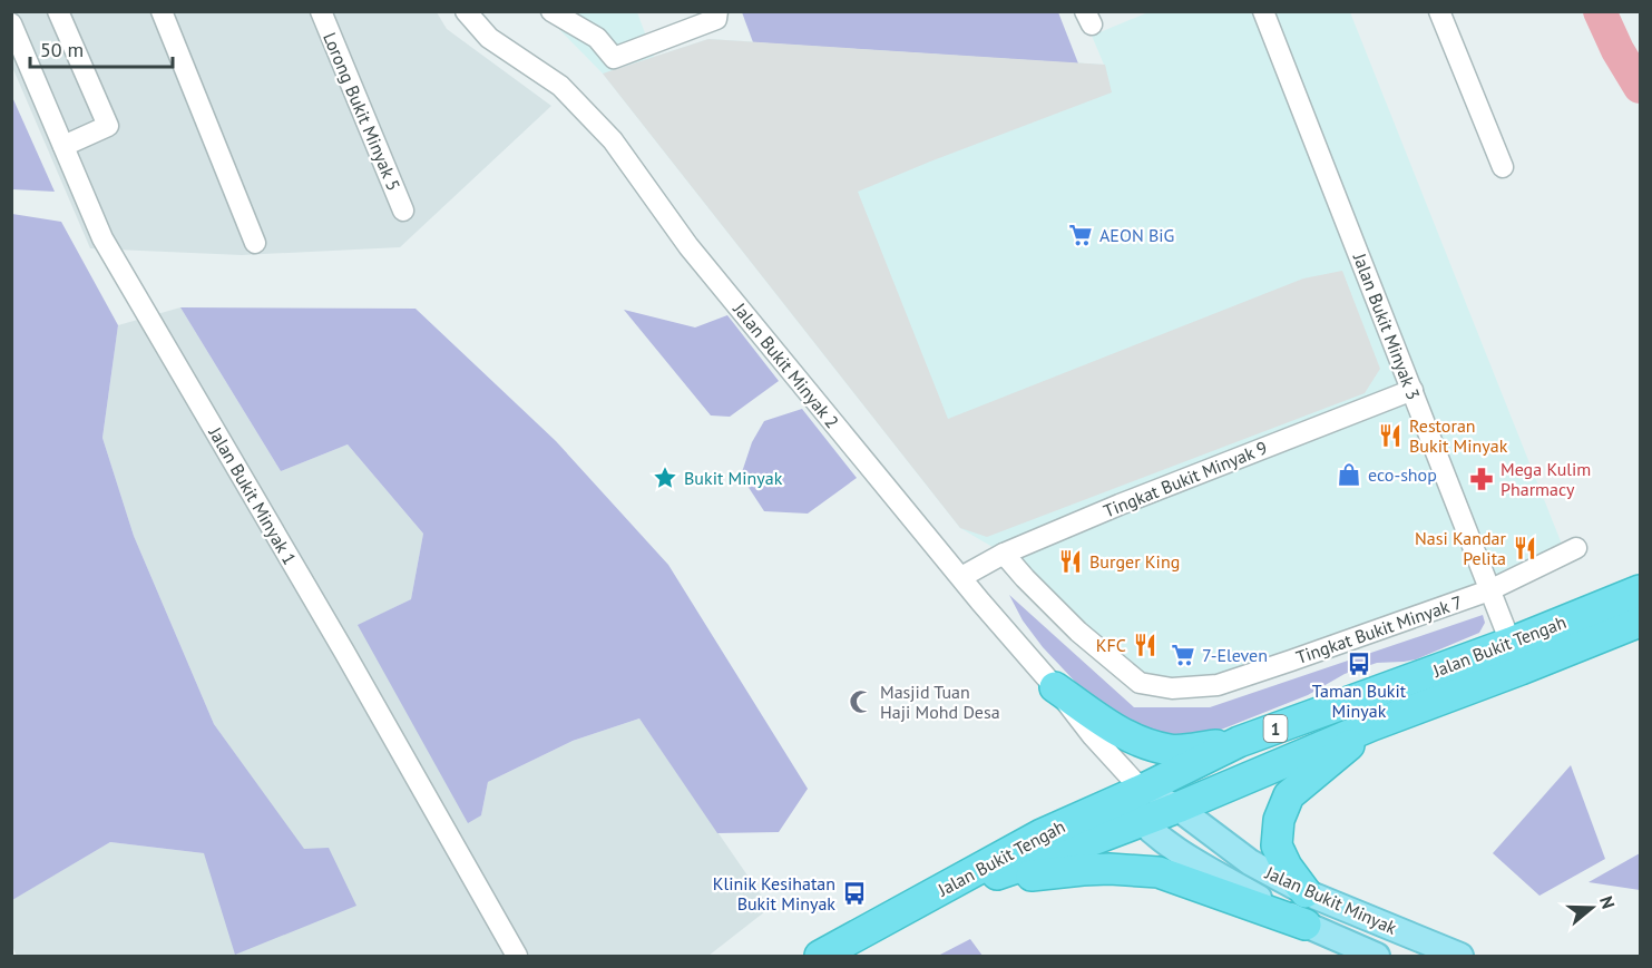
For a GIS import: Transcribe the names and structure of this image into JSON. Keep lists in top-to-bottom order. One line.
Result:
{"streets":{"highway":["Jalan Bukit Tengah","1"],"main road":["Jalan Bukit Minyak"],"street":["Lorong Bukit Minyak 5","Jalan Bukit Minyak 3","Jalan Bukit Minyak 2","Tingkat Bukit Minyak 9","Jalan Bukit Minyak 1","Tingkat Bukit Minyak 7"]},"crossings":[["Jalan Bukit Minyak 3","Tingkat Bukit Minyak 9"],["Jalan Bukit Minyak 3","Tingkat Bukit Minyak 7"],["Jalan Bukit Minyak 3","Jalan Bukit Tengah"],["Jalan Bukit Minyak 2","Tingkat Bukit Minyak 9"],["Jalan Bukit Minyak 2","Jalan Bukit Tengah"],["Jalan Bukit Minyak 2","Jalan Bukit Minyak"],["Tingkat Bukit Minyak 9","Tingkat Bukit Minyak 7"],["Jalan Bukit Tengah","1"],["Jalan Bukit Tengah","Jalan Bukit Minyak"]],"places":{"supermarket":["AEON BiG","7-Eleven"],"restaurant":["Restoran Bukit Minyak","Nasi Kandar Pelita","Burger King","KFC"],"shop":["eco-shop"],"place":["Bukit Minyak"],"pharmacy":["Mega Kulim Pharmacy"],"bus stop":["Taman Bukit Minyak","Klinik Kesihatan Bukit Minyak"],"mosque":["Masjid Tuan Haji Mohd Desa"]},"scale_bar":"50 m","north":"right"}
